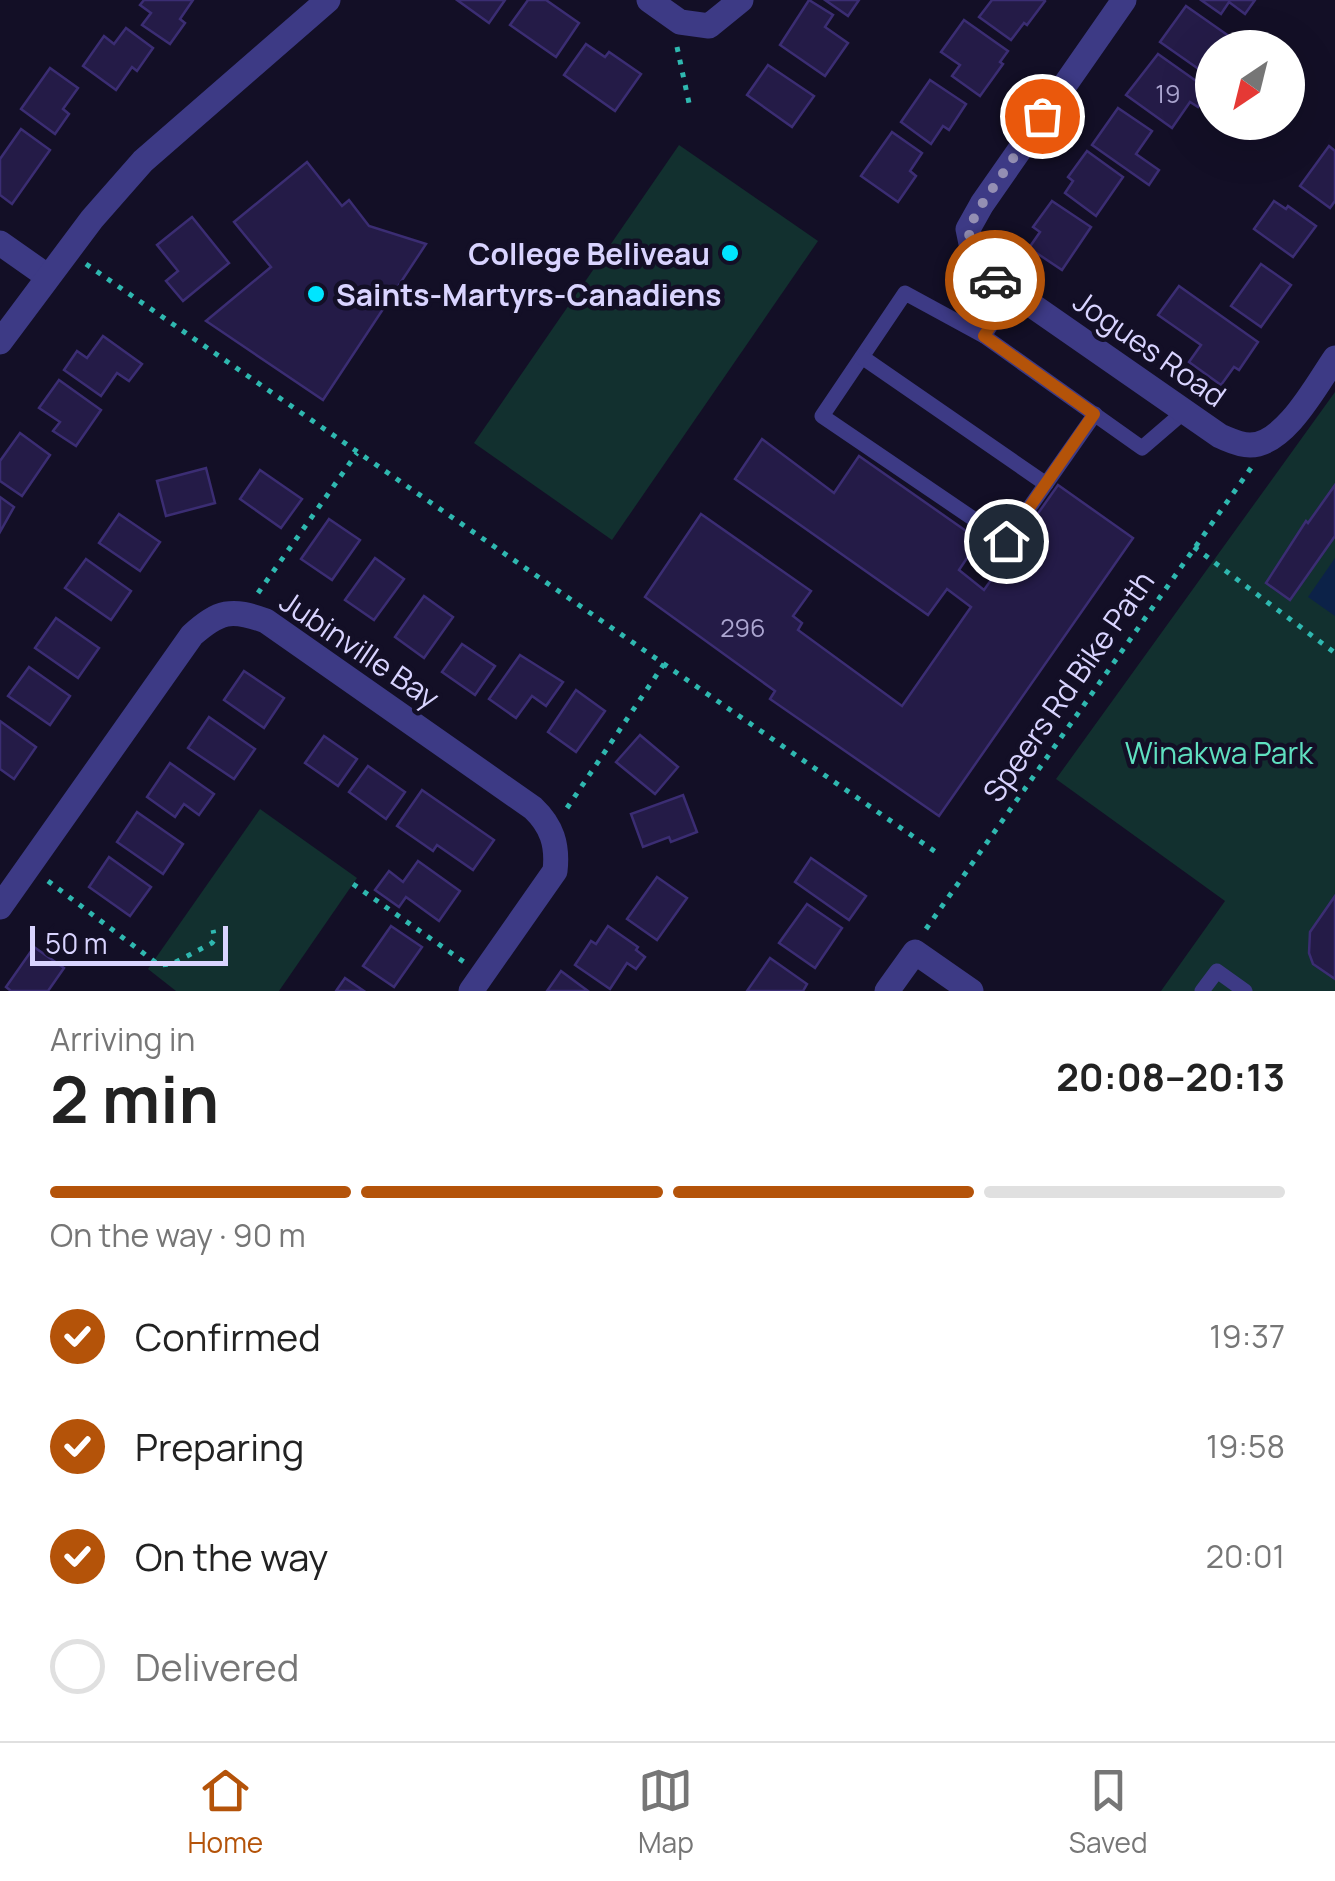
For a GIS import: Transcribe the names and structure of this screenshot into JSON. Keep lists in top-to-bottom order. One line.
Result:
{"streets":{"street":["Jogues Road","Jubinville Bay"],"path":["Speers Rd Bike Path"]},"crossings":[["Jogues Road","Speers Rd Bike Path"]],"parks":["Winakwa Park"],"places":["College Beliveau","Saints-Martyrs-Canadiens"],"house_numbers":["19","296"],"scale_bar":"50 m","north":"bottom left","page":{"scale":"50 m","heading":["2 min","Arriving in","20:08–20:13"],"bar":"On the way · 90 m","list":[["Confirmed","19:37"],["Preparing","19:58"],["On the way","20:01"],"Delivered"],"tabs":["Home","Map","Saved"]}}
